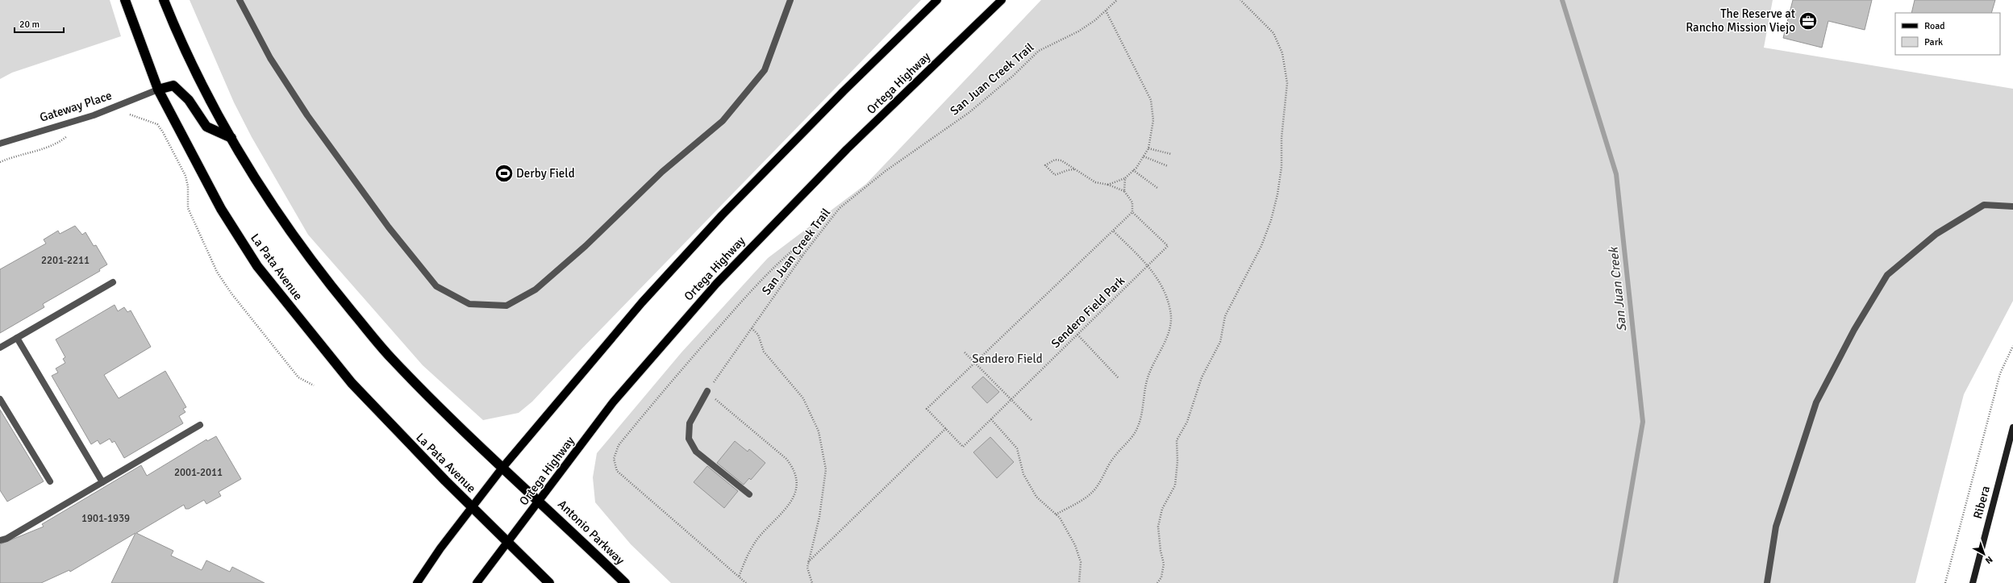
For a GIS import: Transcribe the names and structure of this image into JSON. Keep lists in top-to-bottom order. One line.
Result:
{"streets":{"highway":["La Pata Avenue","Antonio Parkway"],"main road":["Ortega Highway"],"street":["Ribera"],"lane":["Gateway Place"],"path":["San Juan Creek Trail","Sendero Field Park"]},"crossings":[["Ortega Highway","Antonio Parkway"],["Gateway Place","La Pata Avenue"]],"water":["San Juan Creek"],"parks":["Sendero Field"],"places":{"office":["The Reserve at Rancho Mission Viejo"],"sports":["Derby Field"]},"house_numbers":["2201-2211","2001-2011","1901-1939"],"legend":["Road","Park"],"scale_bar":"20 m","north":"bottom right"}
